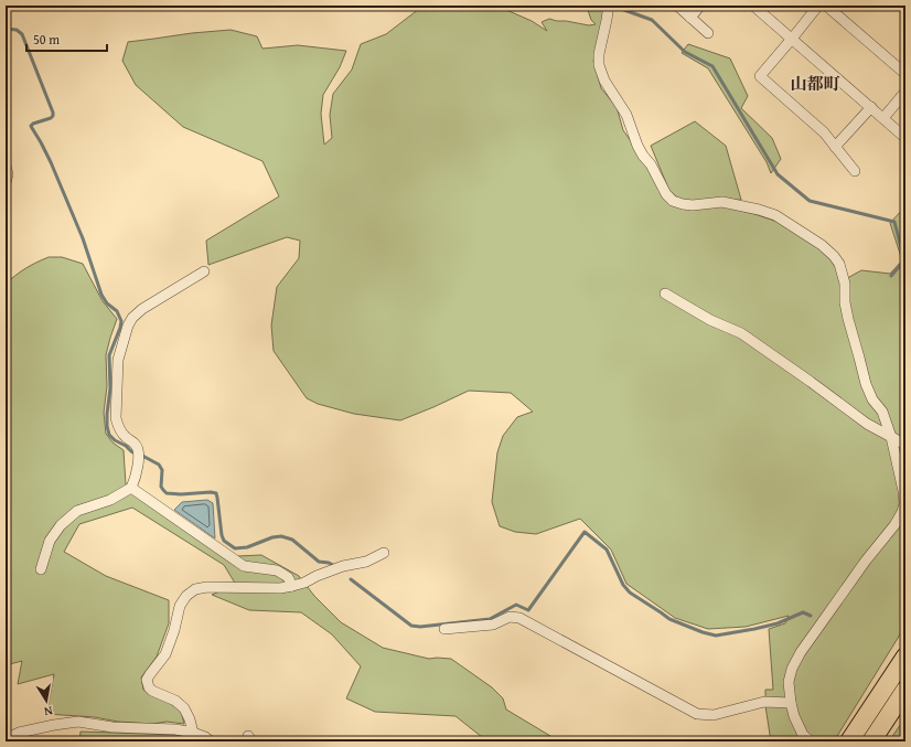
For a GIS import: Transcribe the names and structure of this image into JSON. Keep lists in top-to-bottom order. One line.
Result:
{"districts":["山都町"],"scale_bar":"50 m","north":"bottom"}
